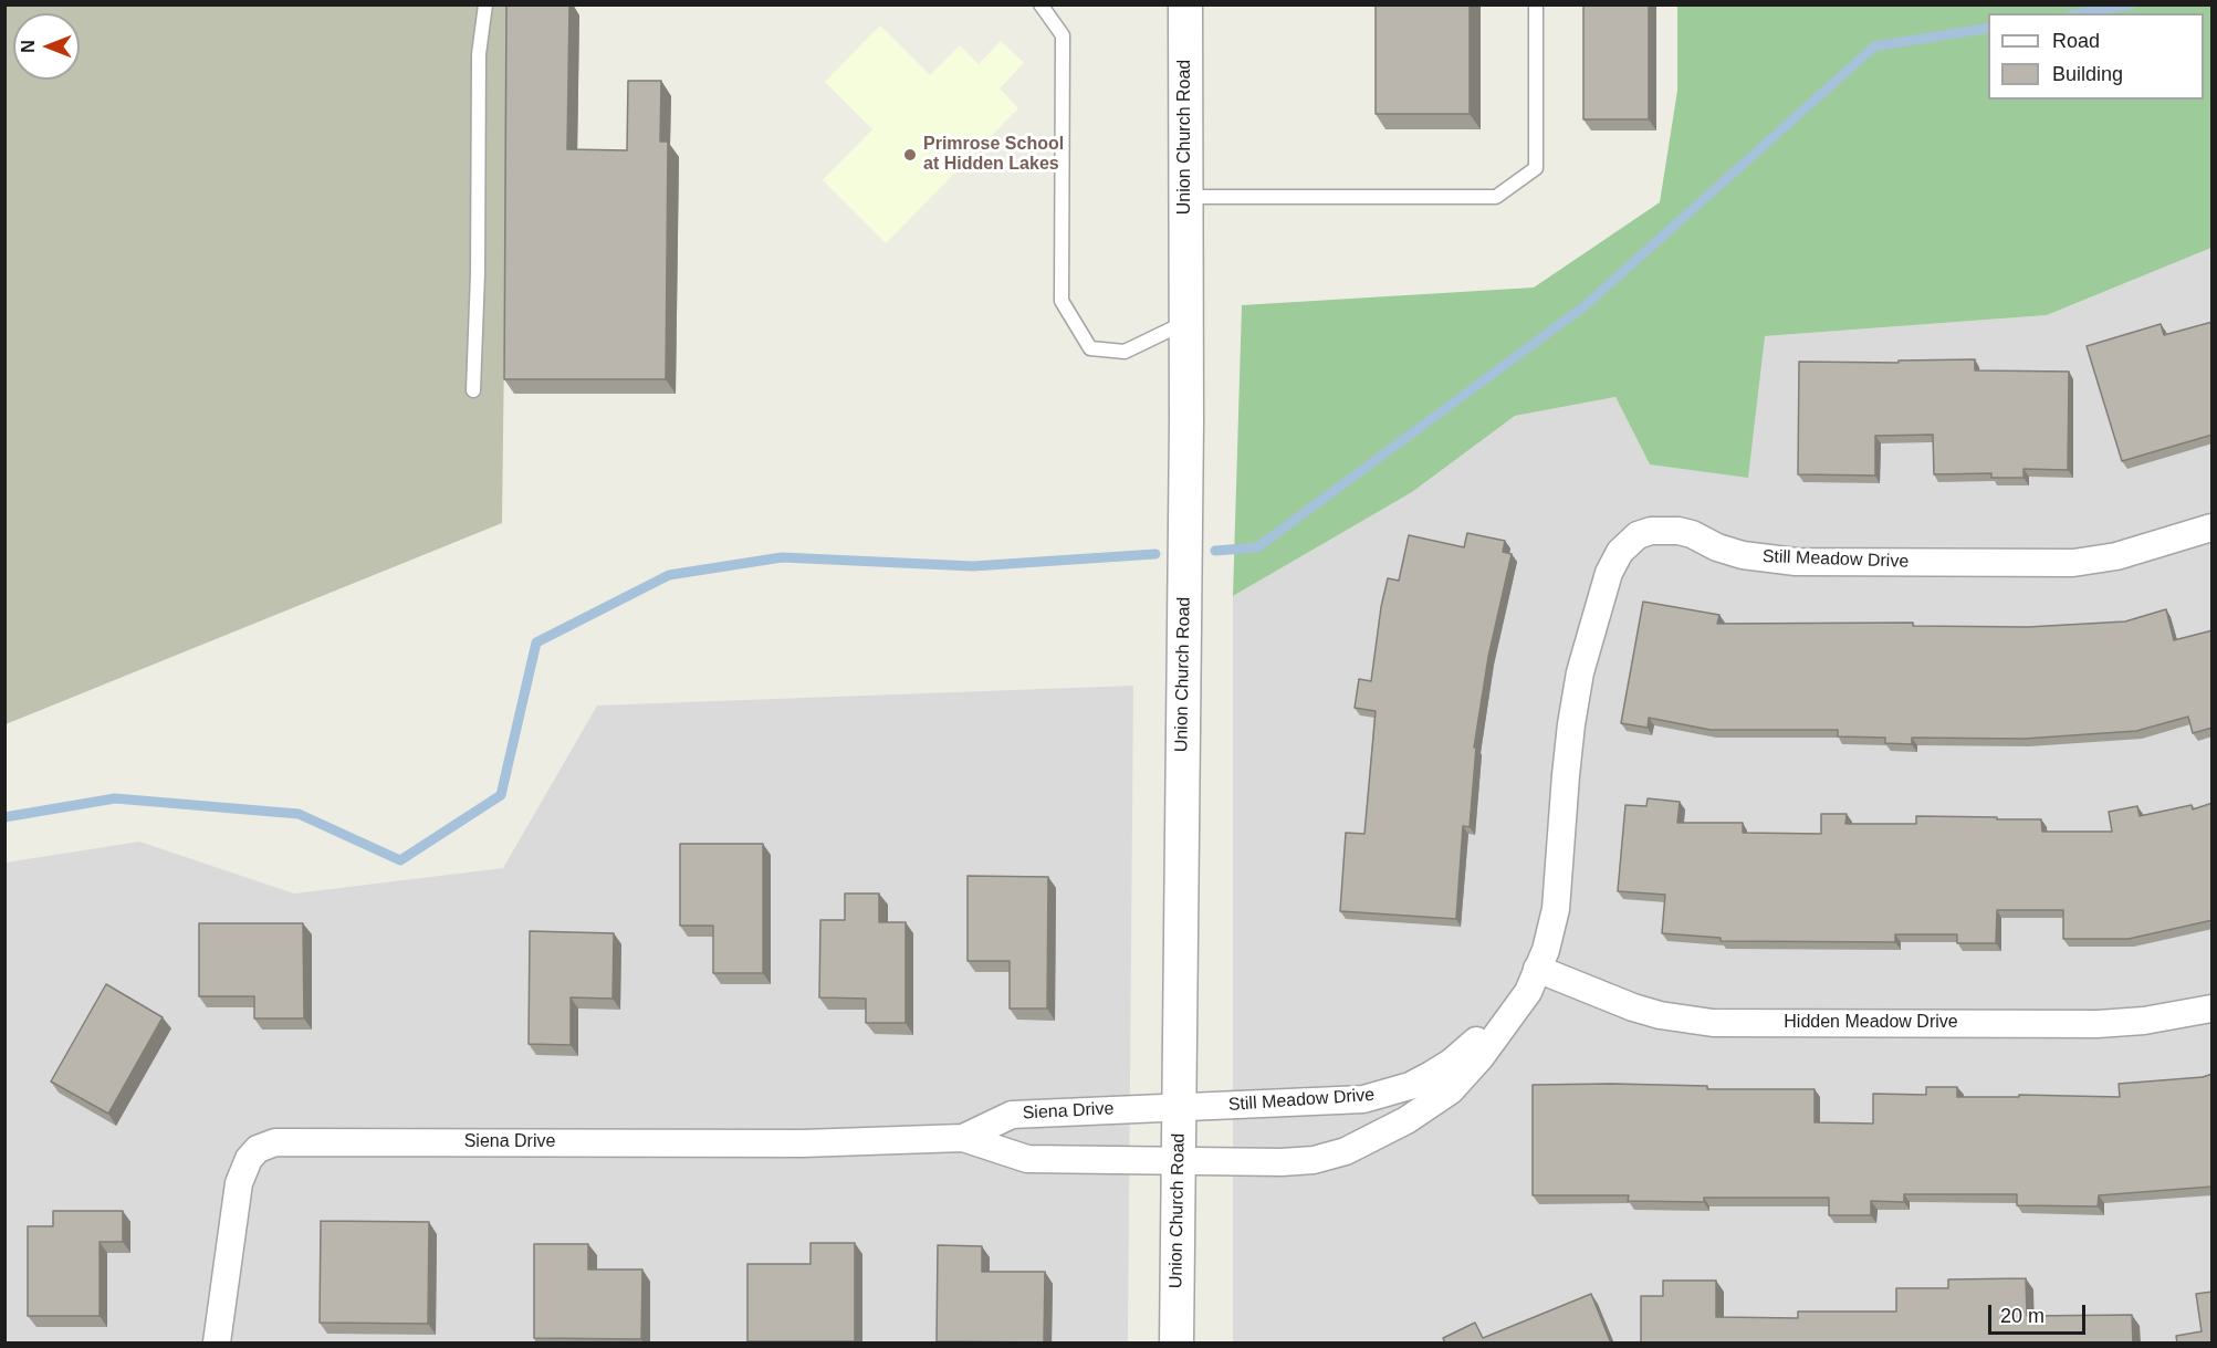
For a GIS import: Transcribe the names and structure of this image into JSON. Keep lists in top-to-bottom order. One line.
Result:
{"streets":{"street":["Union Church Road","Still Meadow Drive","Hidden Meadow Drive","Siena Drive"]},"crossings":[["Union Church Road","Still Meadow Drive"],["Union Church Road","Siena Drive"],["Still Meadow Drive","Hidden Meadow Drive"],["Still Meadow Drive","Siena Drive"]],"places":["Primrose School at Hidden Lakes"],"legend":["Road","Building"],"scale_bar":"20 m","north":"left"}
